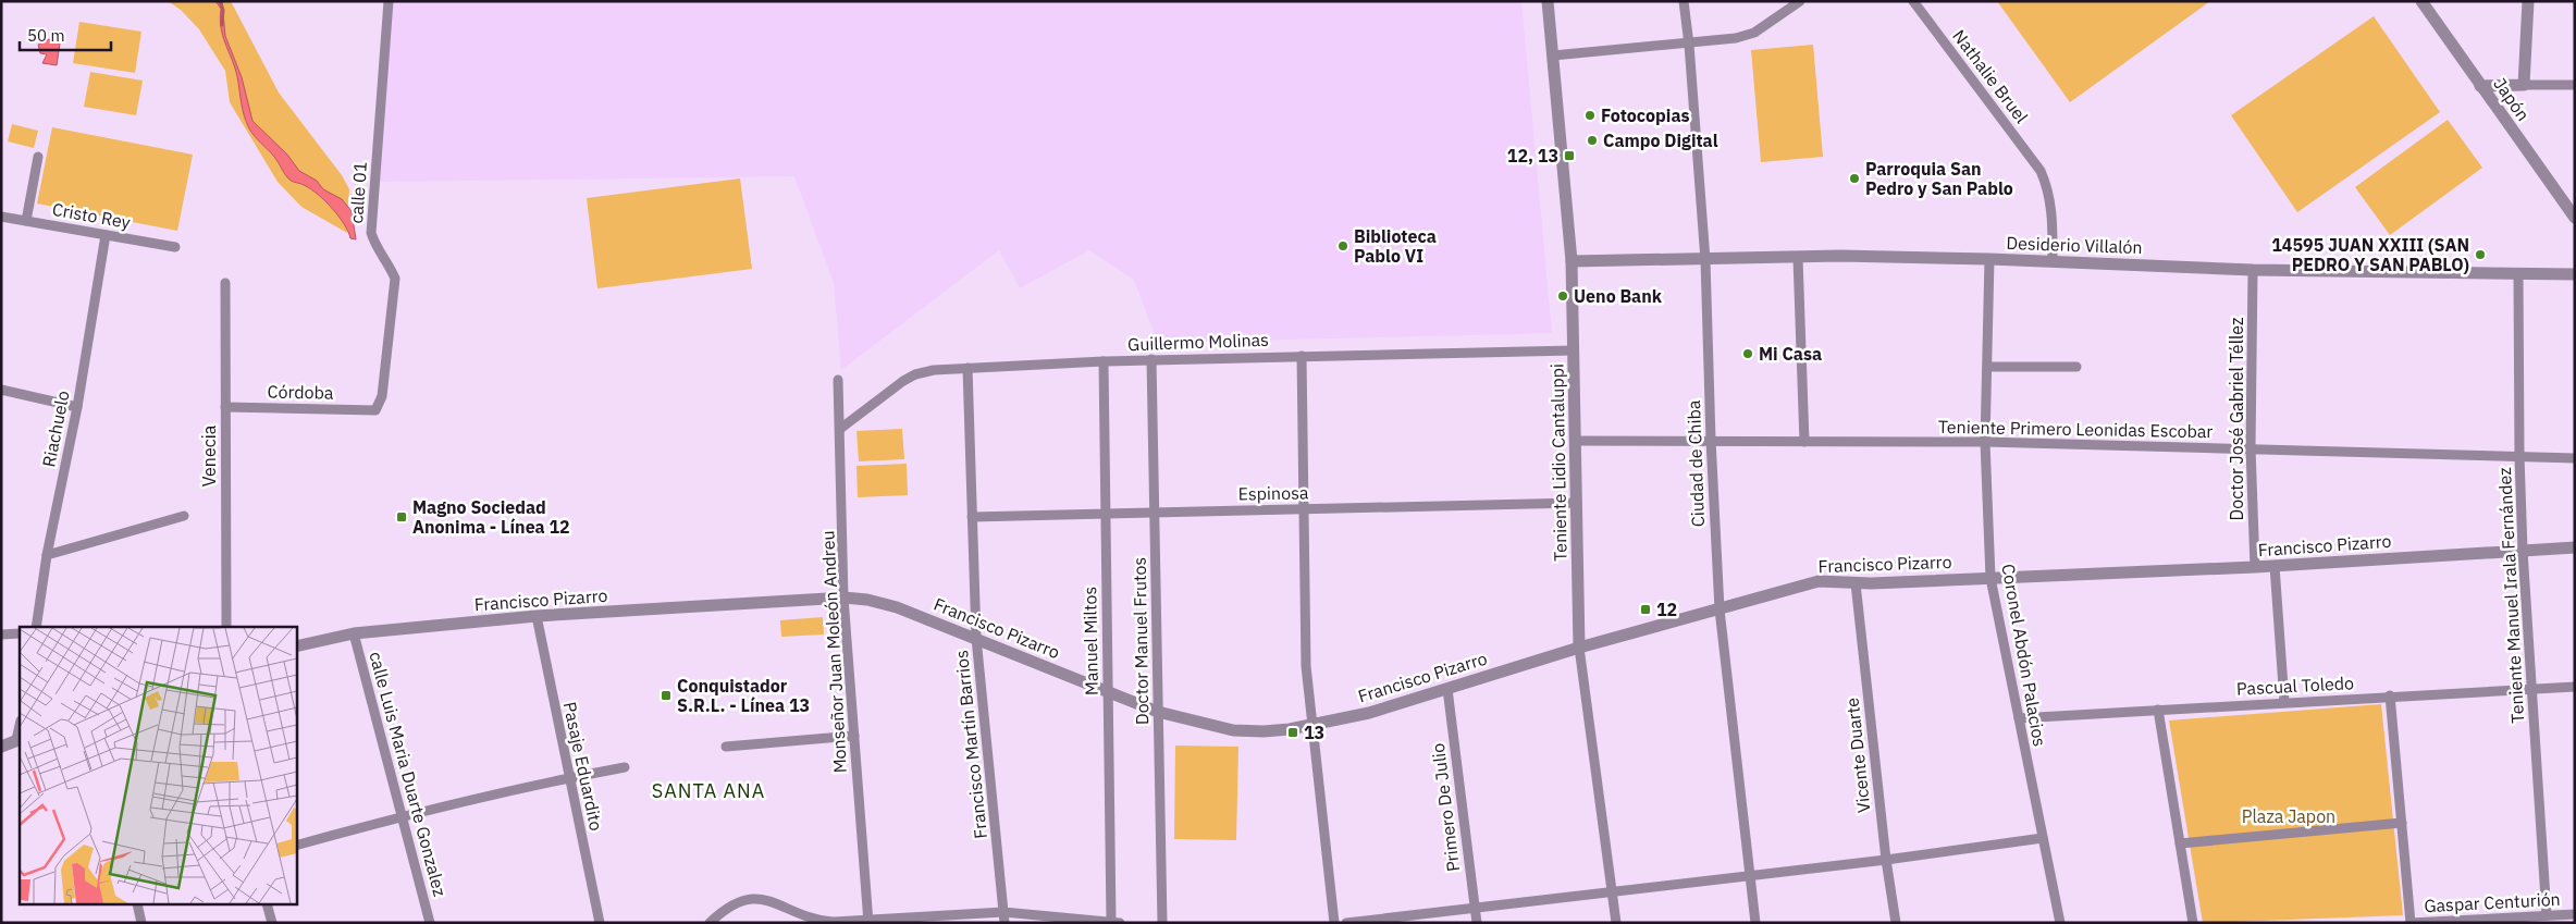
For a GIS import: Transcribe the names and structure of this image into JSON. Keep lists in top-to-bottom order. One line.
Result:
{"streets":{"street":["Nathalie Bruel","Japón","calle 01","Cristo Rey","Desiderio Villalón","Guillermo Molinas","Córdoba","Doctor José Gabriel Téllez","Riachuelo","Teniente Primero Leonidas Escobar","Venecia","Teniente Lidio Cantaluppi","Ciudad de Chiba","Espinosa","Francisco Pizarro","Teniente Manuel Irala Fernández","Manuel Miltos","Doctor Manuel Frutos","Monseñor Juan Moleón Andreu","Coronel Abdón Palacios","Pascual Toledo","Francisco Martín Barrios","Vicente Duarte","Pasaje Eduardito","calle Luis Maria Duarte Gonzalez","Primero De Julio","Gaspar Centurión"]},"crossings":[["Nathalie Bruel","Desiderio Villalón"],["calle 01","Córdoba"],["Cristo Rey","Riachuelo"],["Desiderio Villalón","Doctor José Gabriel Téllez"],["Desiderio Villalón","Teniente Lidio Cantaluppi"],["Desiderio Villalón","Ciudad de Chiba"],["Desiderio Villalón","Teniente Manuel Irala Fernández"],["Desiderio Villalón","Coronel Abdón Palacios"],["Guillermo Molinas","Teniente Lidio Cantaluppi"],["Guillermo Molinas","Manuel Miltos"],["Guillermo Molinas","Doctor Manuel Frutos"],["Guillermo Molinas","Monseñor Juan Moleón Andreu"],["Guillermo Molinas","Francisco Martín Barrios"],["Córdoba","Venecia"],["Doctor José Gabriel Téllez","Teniente Primero Leonidas Escobar"],["Doctor José Gabriel Téllez","Francisco Pizarro"],["Teniente Primero Leonidas Escobar","Teniente Lidio Cantaluppi"],["Teniente Primero Leonidas Escobar","Ciudad de Chiba"],["Teniente Primero Leonidas Escobar","Teniente Manuel Irala Fernández"],["Teniente Primero Leonidas Escobar","Coronel Abdón Palacios"],["Teniente Lidio Cantaluppi","Espinosa"],["Teniente Lidio Cantaluppi","Francisco Pizarro"],["Ciudad de Chiba","Francisco Pizarro"],["Espinosa","Manuel Miltos"],["Espinosa","Doctor Manuel Frutos"],["Espinosa","Francisco Martín Barrios"],["Francisco Pizarro","Teniente Manuel Irala Fernández"],["Francisco Pizarro","Manuel Miltos"],["Francisco Pizarro","Doctor Manuel Frutos"],["Francisco Pizarro","Monseñor Juan Moleón Andreu"],["Francisco Pizarro","Coronel Abdón Palacios"],["Francisco Pizarro","Francisco Martín Barrios"],["Francisco Pizarro","Vicente Duarte"],["Francisco Pizarro","Pasaje Eduardito"],["Francisco Pizarro","calle Luis Maria Duarte Gonzalez"],["Francisco Pizarro","Primero De Julio"],["Teniente Manuel Irala Fernández","Pascual Toledo"],["Teniente Manuel Irala Fernández","Gaspar Centurión"],["Coronel Abdón Palacios","Pascual Toledo"]],"districts":["SANTA ANA"],"parks":["Plaza Japon"],"places":{"other":["Fotocopias","Campo Digital","Parroquia San Pedro y San Pablo","Biblioteca Pablo VI","14595 JUAN XXIII (SAN PEDRO Y SAN PABLO)","Ueno Bank","Mi Casa"],"transit":["12, 13","Magno Sociedad Anonima - Línea 12","12","Conquistador S.R.L. - Línea 13","13"]},"scale_bar":"50 m"}
